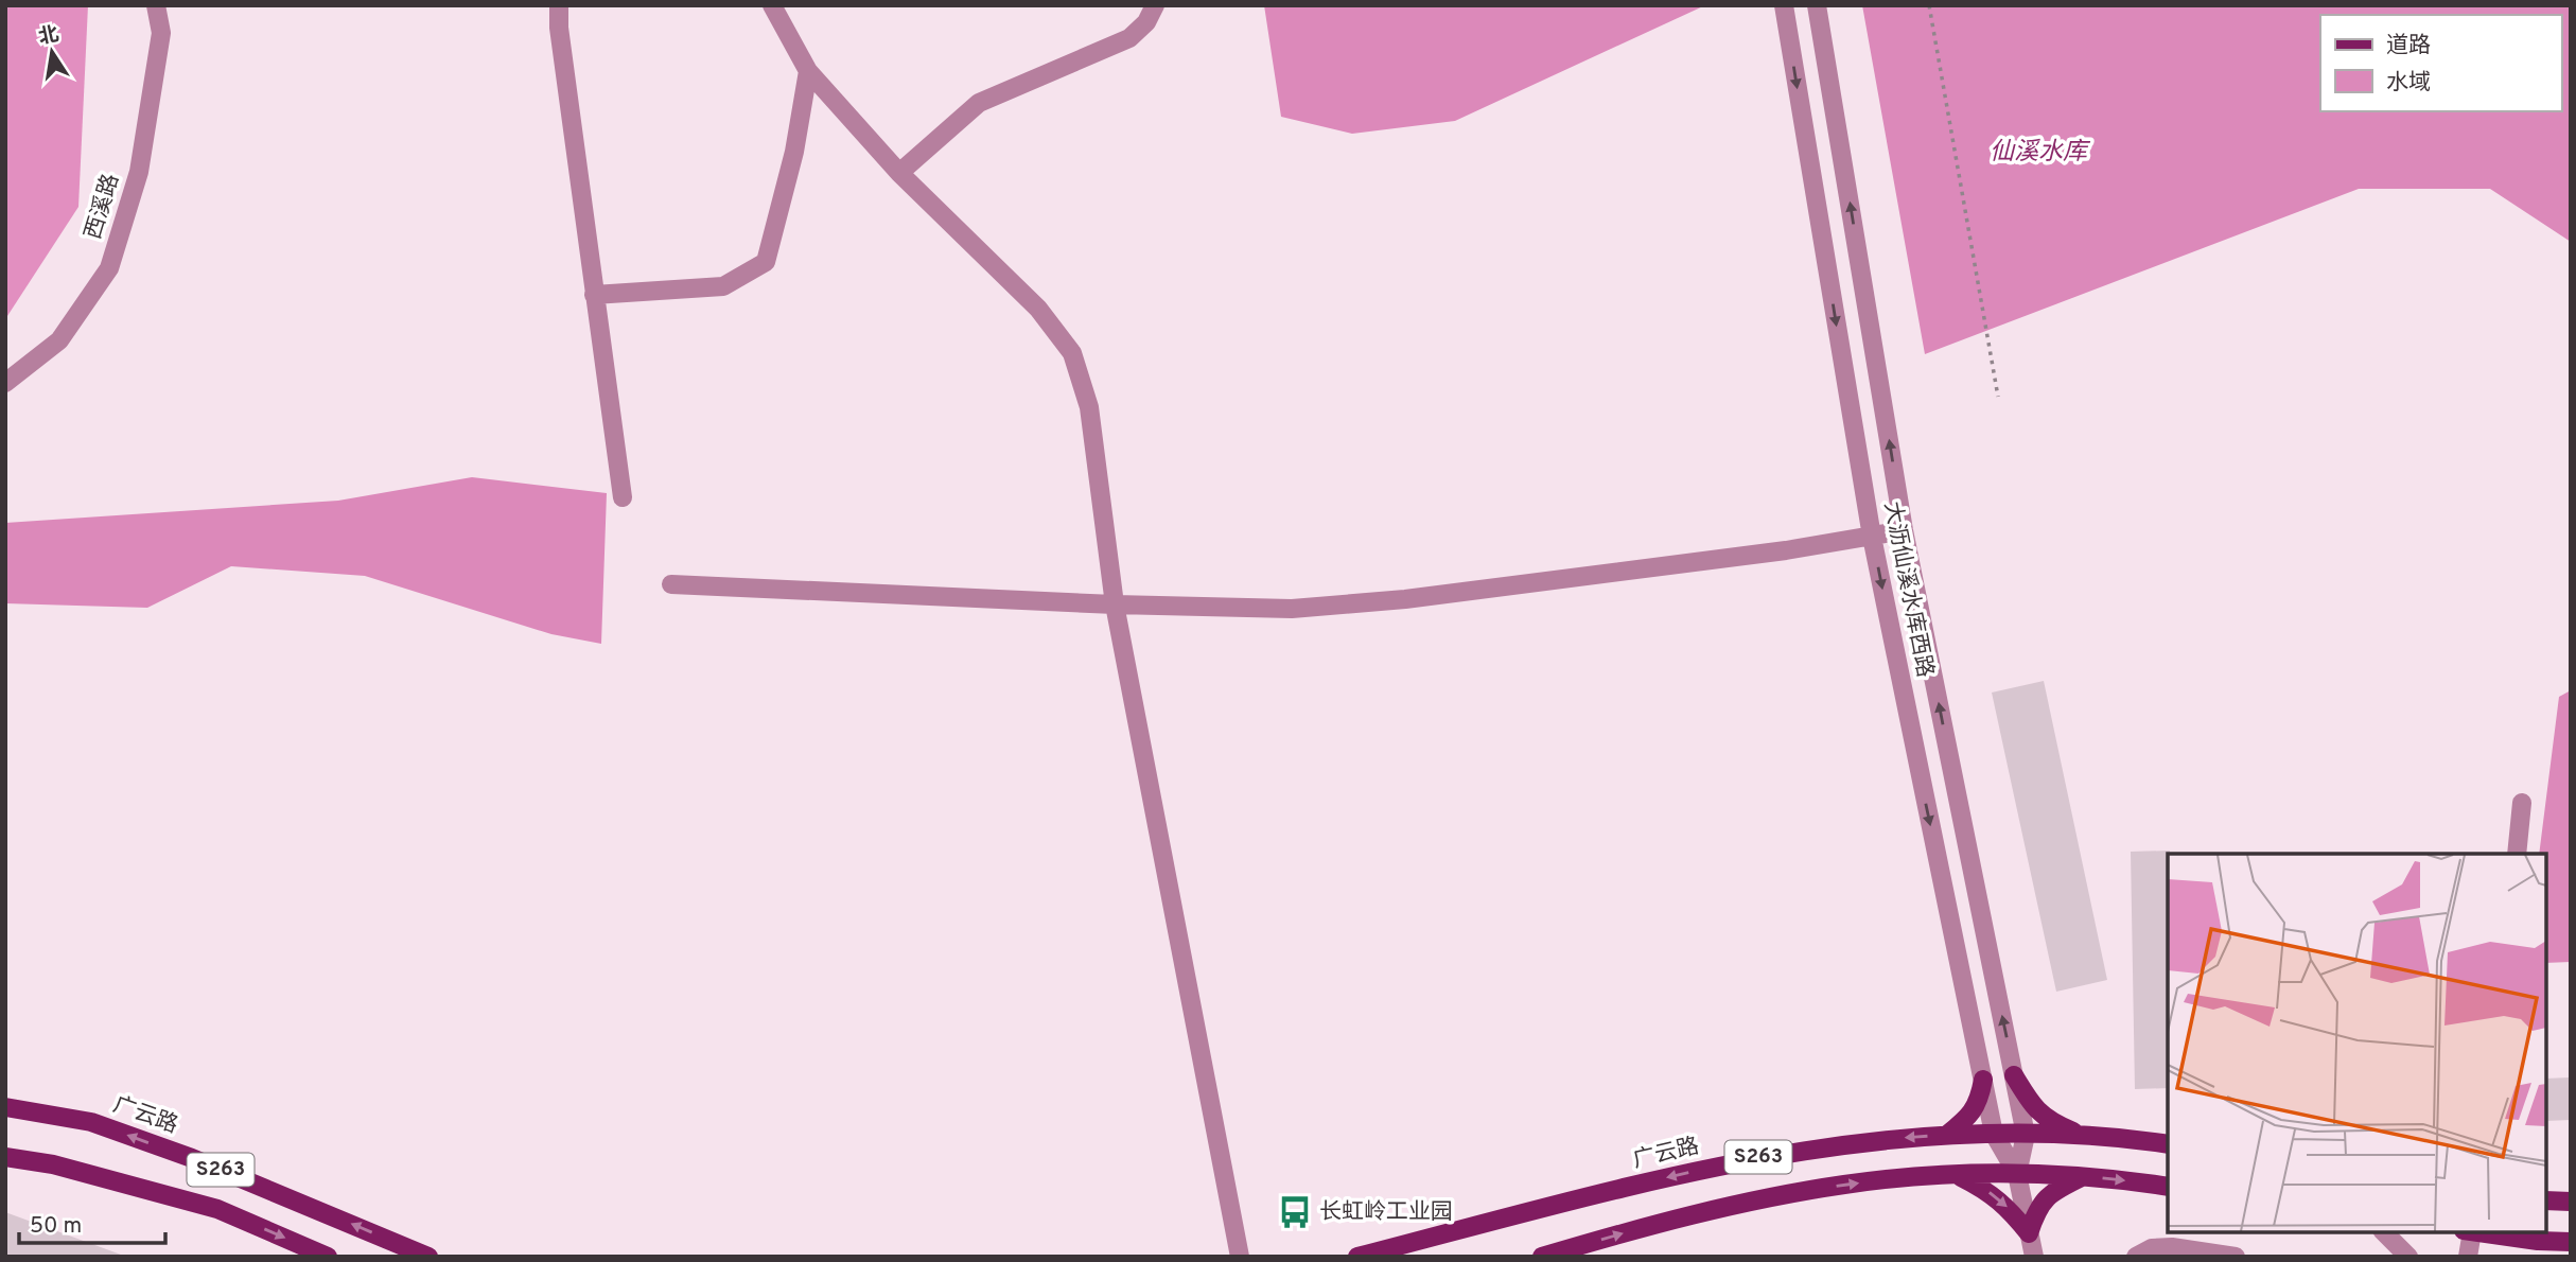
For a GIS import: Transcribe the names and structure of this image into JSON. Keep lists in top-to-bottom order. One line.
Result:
{"streets":{"main road":["广云路","S263"],"street":["西溪路","大沥仙溪水库西路"]},"crossings":[["大沥仙溪水库西路","广云路"],["大沥仙溪水库西路","S263"]],"water":["仙溪水库"],"places":{"bus stop":["长虹岭工业园"]},"legend":["道路","水域"],"scale_bar":"50 m","north":"top"}
